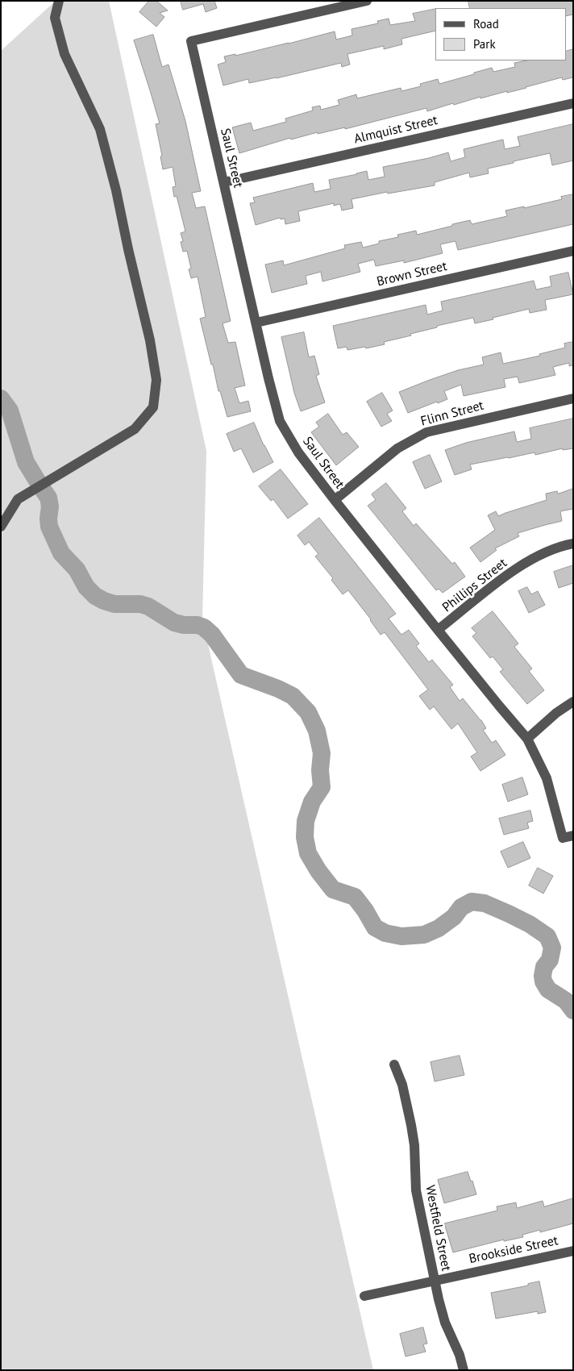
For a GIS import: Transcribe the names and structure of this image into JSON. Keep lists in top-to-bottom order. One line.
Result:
{"streets":{"street":["Almquist Street","Saul Street","Brown Street","Flinn Street","Phillips Street","Westfield Street","Brookside Street"]},"crossings":[["Almquist Street","Saul Street"],["Saul Street","Brown Street"],["Saul Street","Flinn Street"],["Saul Street","Phillips Street"],["Westfield Street","Brookside Street"]],"legend":["Road","Park"]}
